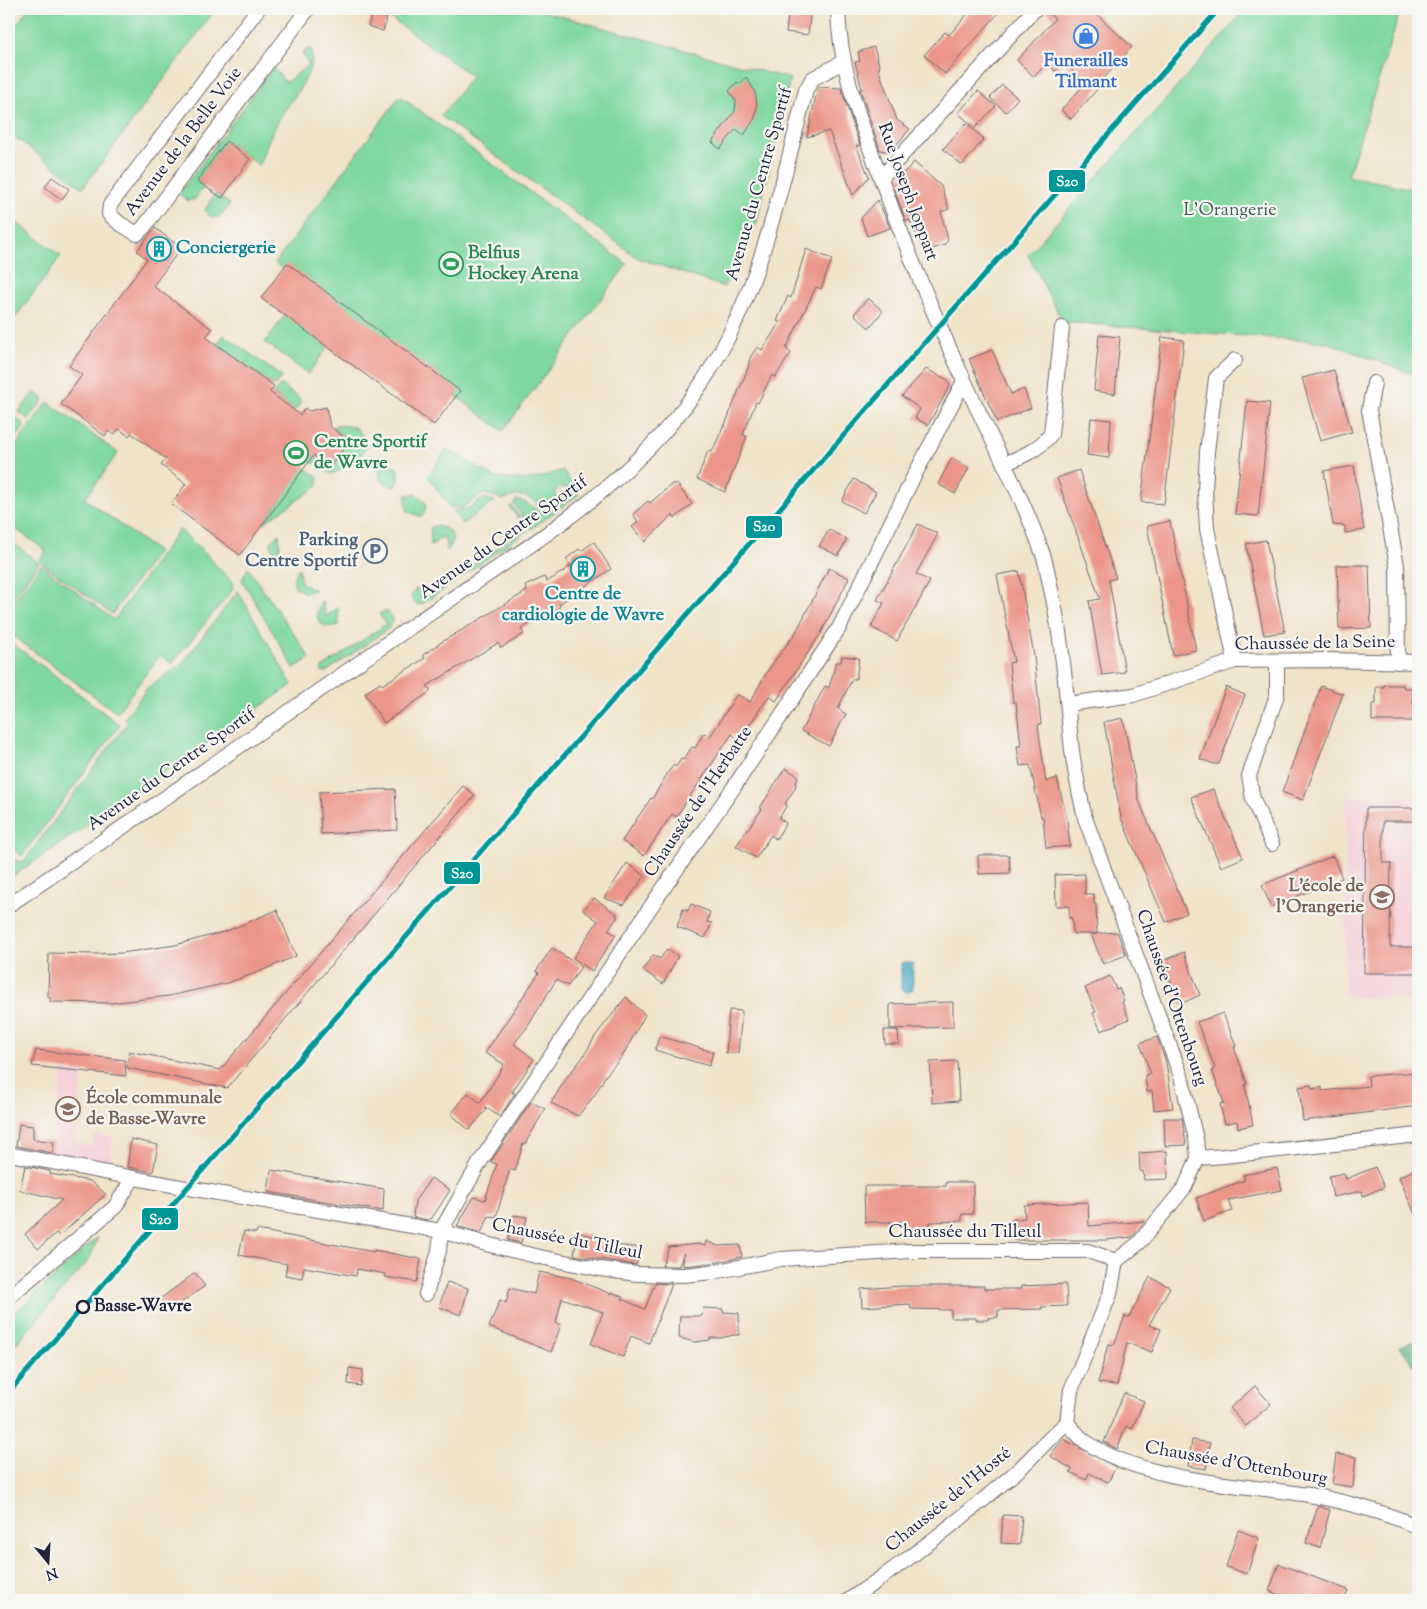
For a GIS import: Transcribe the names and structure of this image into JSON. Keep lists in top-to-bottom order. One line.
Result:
{"streets":{"street":["Avenue de la Belle Voie","Avenue du Centre Sportif","Rue Joseph Joppart","Chaussée de la Seine","Chaussée de l'Herbatte","Chaussée d'Ottenbourg","Chaussée du Tilleul","Chaussée de l'Hosté"]},"crossings":[["Avenue du Centre Sportif","Rue Joseph Joppart"],["Rue Joseph Joppart","Chaussée de l'Herbatte"],["Rue Joseph Joppart","Chaussée d'Ottenbourg"],["Chaussée de la Seine","Chaussée d'Ottenbourg"],["Chaussée de l'Herbatte","Chaussée d'Ottenbourg"],["Chaussée de l'Herbatte","Chaussée du Tilleul"],["Chaussée d'Ottenbourg","Chaussée de l'Hosté"]],"parks":["L'Orangerie"],"places":{"shop":["Funerailles Tilmant"],"building":["Conciergerie","Centre de cardiologie de Wavre"],"sports":["Belfius Hockey Arena","Centre Sportif de Wavre"],"parking":["Parking Centre Sportif"],"school or university":["L'école de l'Orangerie","École communale de Basse-Wavre"],"other":["Basse-Wavre"]},"lines":["transit line S20"],"north":"bottom"}
